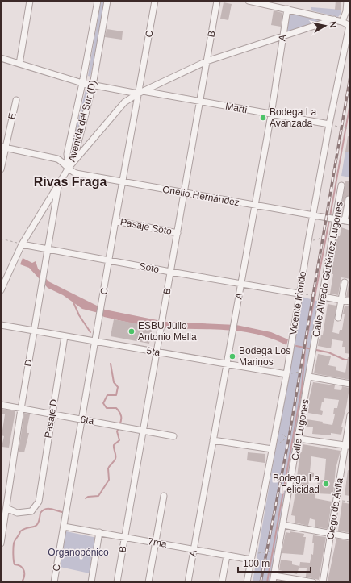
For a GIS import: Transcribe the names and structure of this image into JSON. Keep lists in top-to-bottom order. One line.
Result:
{"streets":{"street":["C","B","A","Martí","E","Avenida del Sur (D)","Onelio Hernández","Pasaje Soto","Soto","Calle Alfredo Gutiérrez Lugones","Vicente Iriondo","5ta","D","Pasaje D","6ta","Calle Lugones","Ciego de Ávila","7ma"]},"crossings":[["C","Martí"],["C","Onelio Hernández"],["C","Pasaje Soto"],["C","Soto"],["C","5ta"],["C","6ta"],["C","7ma"],["B","Martí"],["B","Onelio Hernández"],["B","Pasaje Soto"],["B","Soto"],["B","5ta"],["B","6ta"],["B","7ma"],["A","Martí"],["A","Onelio Hernández"],["A","Soto"],["A","5ta"],["A","7ma"],["Martí","Avenida del Sur (D)"],["Martí","Vicente Iriondo"],["E","Onelio Hernández"],["Avenida del Sur (D)","Onelio Hernández"],["Onelio Hernández","Calle Alfredo Gutiérrez Lugones"],["Onelio Hernández","Vicente Iriondo"],["Soto","Vicente Iriondo"],["Soto","D"],["Calle Alfredo Gutiérrez Lugones","Calle Lugones"],["Vicente Iriondo","5ta"],["Vicente Iriondo","7ma"],["5ta","D"],["5ta","Pasaje D"],["D","Pasaje D"],["D","6ta"],["Pasaje D","6ta"]],"districts":["Rivas Fraga"],"parks":["Organopónico"],"places":["Bodega La Avanzada","ESBU Julio Antonio Mella","Bodega Los Marinos","Bodega La Felicidad"],"scale_bar":"100 m","north":"right"}
